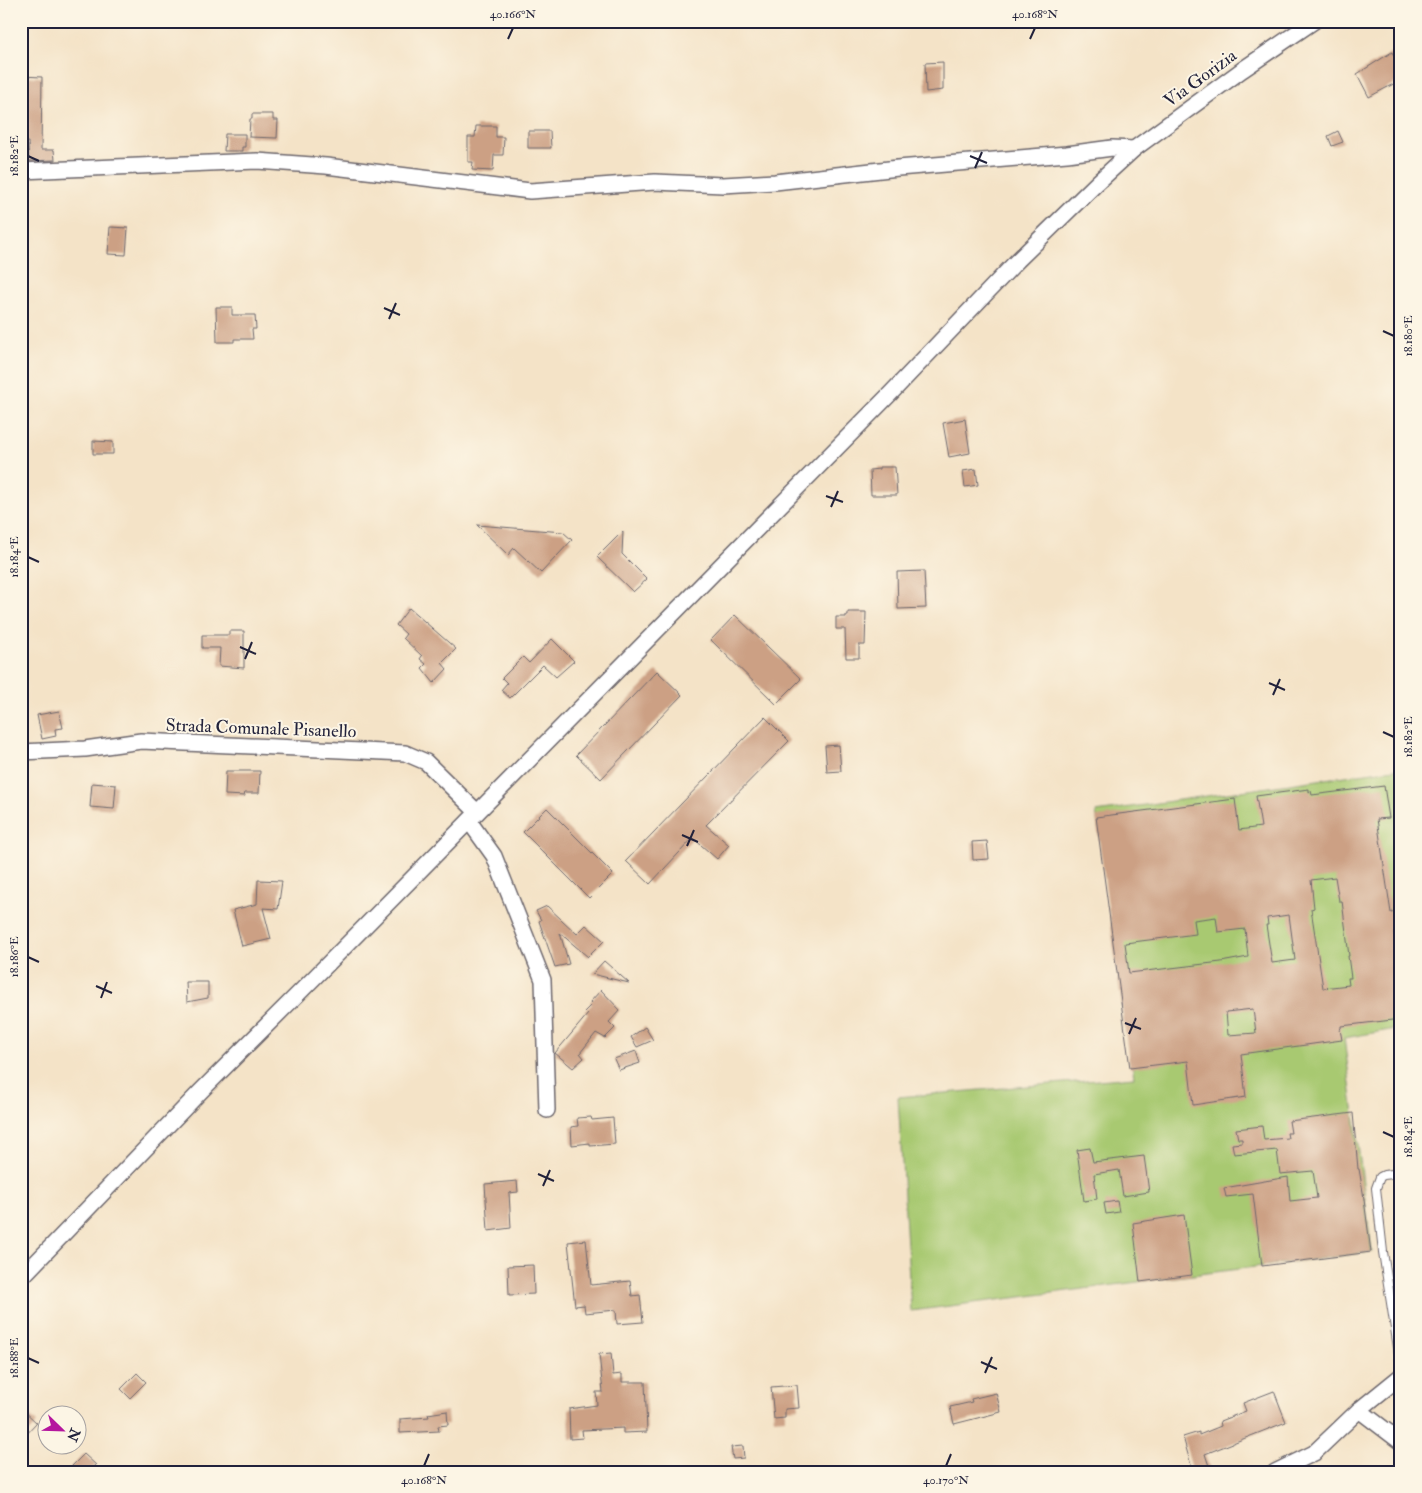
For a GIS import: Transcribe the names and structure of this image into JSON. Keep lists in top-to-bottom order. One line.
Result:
{"streets":{"street":["Via Gorizia","Strada Comunale Pisanello"]},"crossings":[["Via Gorizia","Strada Comunale Pisanello"]],"north":"bottom right","coordinates":["40.166°N","40.168°N","18.182°E","18.180°E","18.184°E","18.186°E","18.188°E","40.170°N"]}
